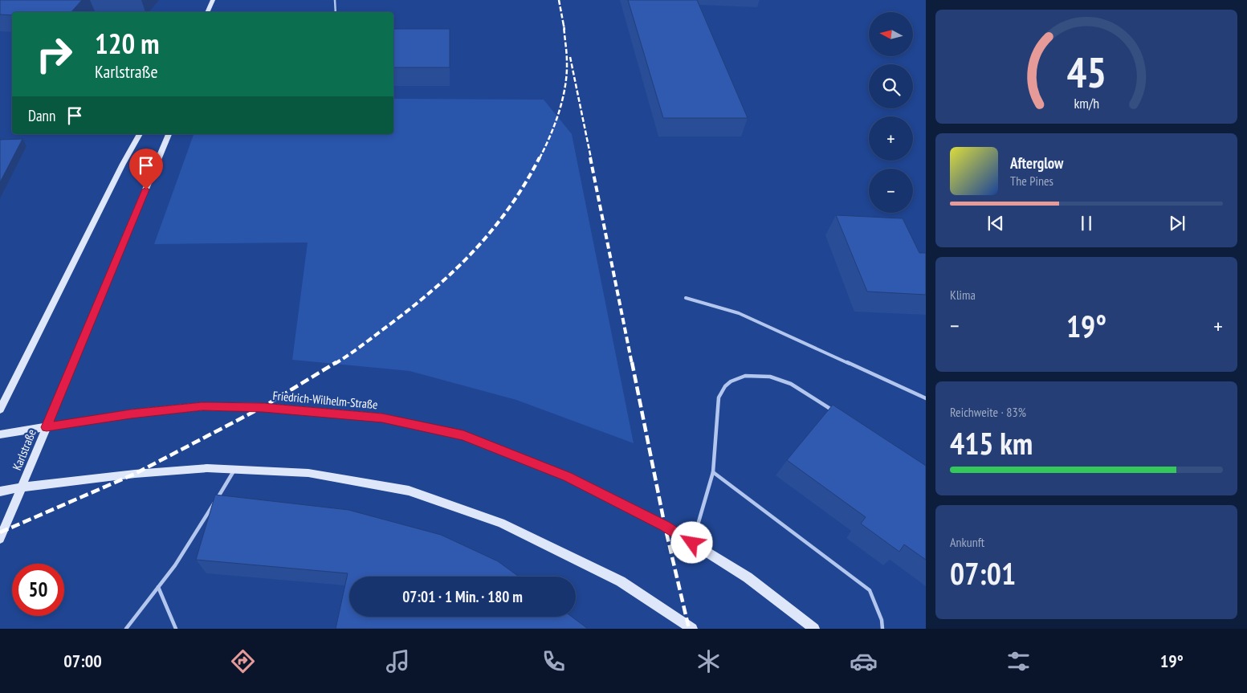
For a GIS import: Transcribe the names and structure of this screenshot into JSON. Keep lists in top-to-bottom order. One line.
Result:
{"streets":{"main road":["Friedrich-Wilhelm-Straße","Karlstraße"]},"crossings":[["Friedrich-Wilhelm-Straße","Karlstraße"]],"north":"left","page":{"map_buttons":["+","−"],"turn":["120 m","Karlstraße"],"then":"Dann","song":["Afterglow","The Pines"],"tile":["Klima",["Reichweite · 83%","415 km"],["Ankunft","07:01"]],"heat":["−","19°","+"],"limit":"50","trip":"07:01 · 1 Min. · 180 m","tabs":["07:00","19°"],"gauge":["45","km/h"]}}
